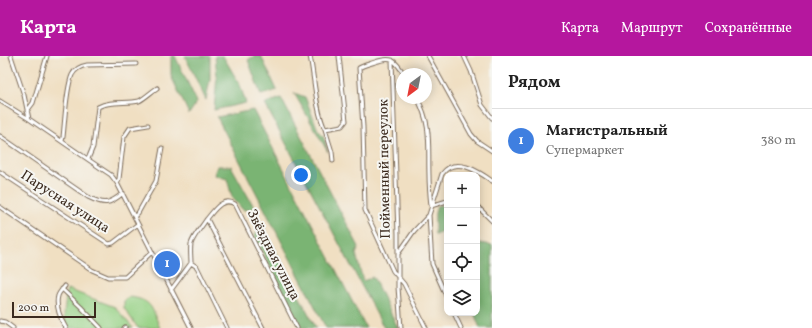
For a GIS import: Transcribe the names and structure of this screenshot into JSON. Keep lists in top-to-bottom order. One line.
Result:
{"streets":{"street":["Пойменный переулок","Парусная улица","Звёздная улица"]},"scale_bar":"200 m","north":"bottom left","page":{"header":"Карта","nav":["Карта","Маршрут","Сохранённые"],"heading":"Рядом","list":[{"mark":"1","name":"Магистральный","note":"Супермаркет","value":"380 m"}],"map_buttons":["+","−"],"pins":"1","scale":"200 m"}}
